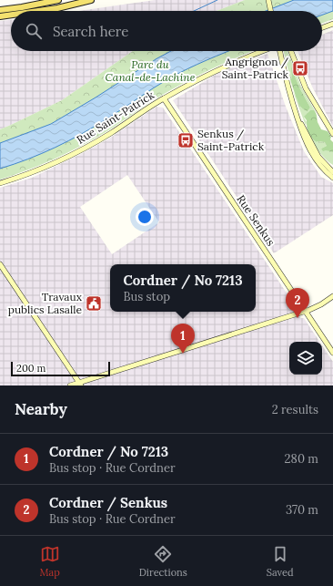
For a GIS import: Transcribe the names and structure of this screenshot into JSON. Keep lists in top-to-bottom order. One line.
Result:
{"streets":{"street":["Rue Saint-Patrick","Rue Senkus"]},"crossings":[["Rue Saint-Patrick","Rue Senkus"]],"parks":["Parc du Canal-de-Lachine"],"places":{"bus stop":["Angrignon / Saint-Patrick","Senkus / Saint-Patrick"],"public building":["Travaux publics Lasalle"]},"scale_bar":"200 m","page":{"search":"Search here","popup":["Cordner / No 7213","Bus stop"],"pins":["2","1"],"scale":"200 m","heading":["Nearby","2 results"],"list":[{"mark":"1","name":"Cordner / No 7213","note":"Bus stop · Rue Cordner","value":"280 m"},{"mark":"2","name":"Cordner / Senkus","note":"Bus stop · Rue Cordner","value":"370 m"}],"nav":["Map","Directions","Saved"]}}
